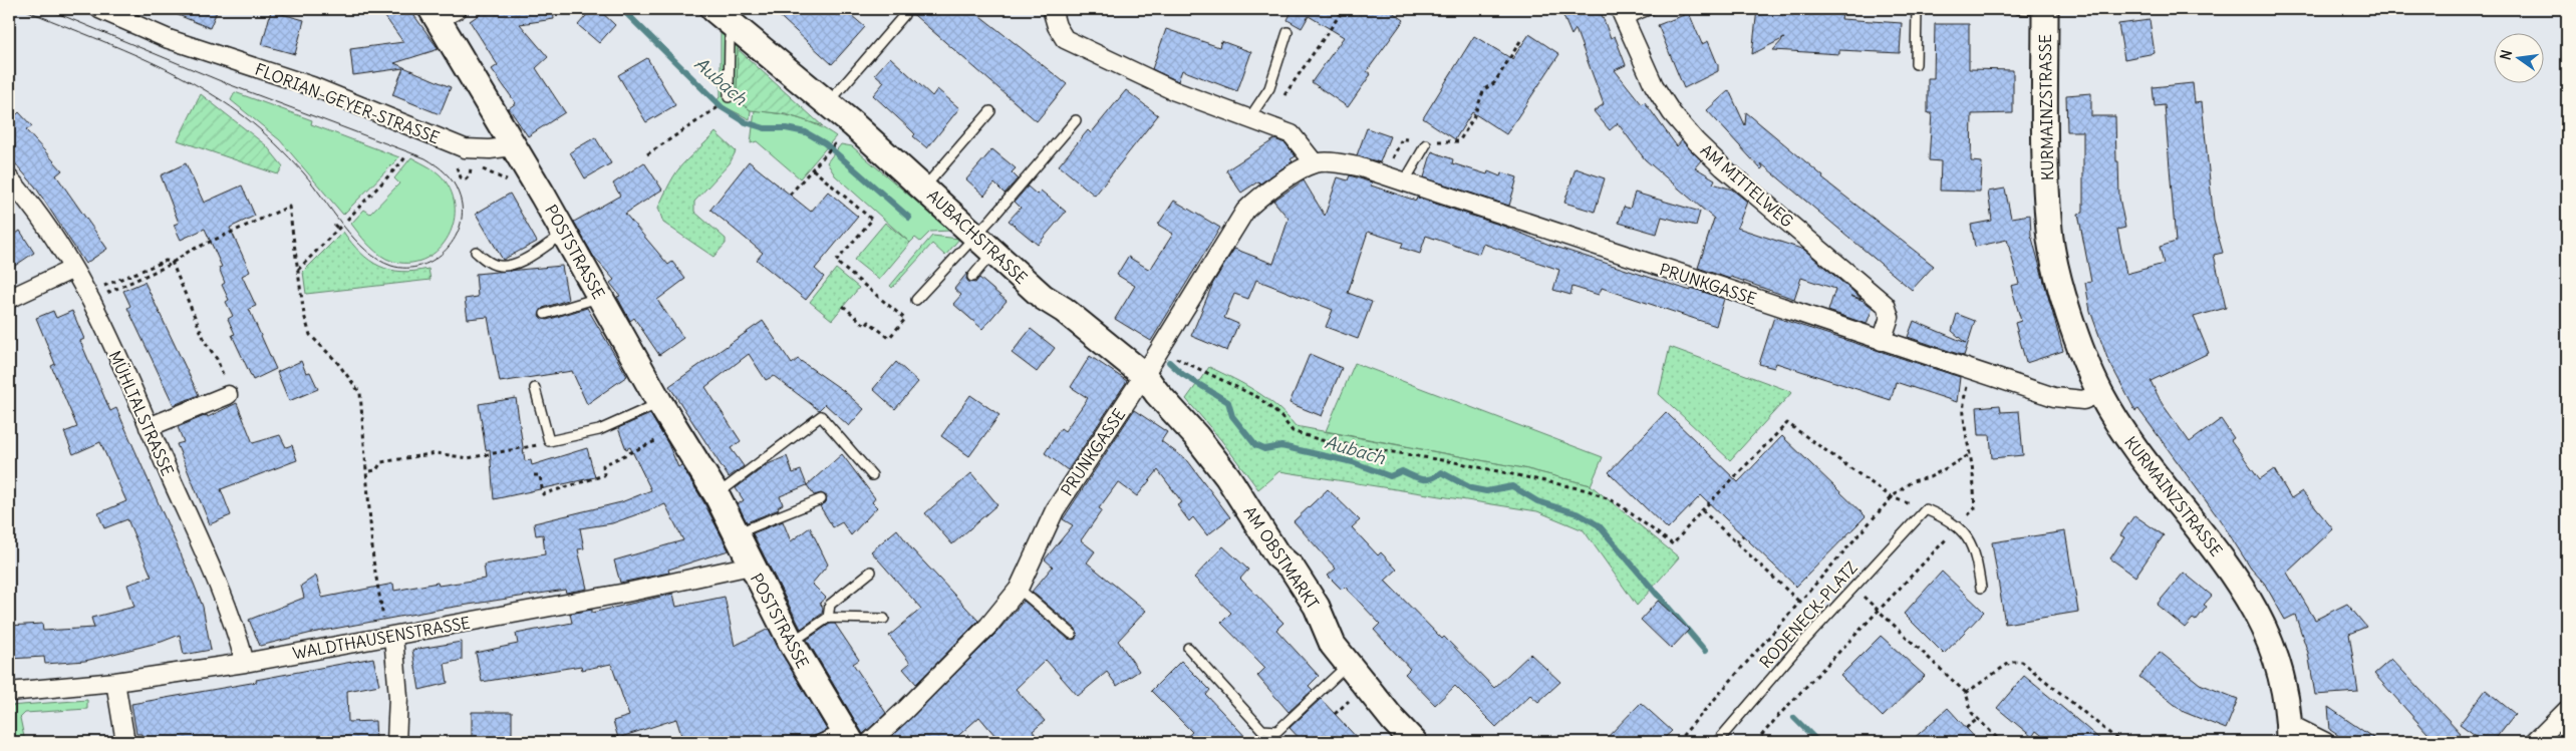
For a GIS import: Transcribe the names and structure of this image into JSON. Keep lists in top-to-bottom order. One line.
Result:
{"streets":{"main road":["KURMAINZSTRASSE","AUBACHSTRASSE","POSTSTRASSE","AM OBSTMARKT"],"street":["FLORIAN-GEYER-STRASSE","AM MITTELWEG","PRUNKGASSE","MÜHLTALSTRASSE","WALDTHAUSENSTRASSE"],"lane":["RODENECK-PLATZ"]},"crossings":[["FLORIAN-GEYER-STRASSE","POSTSTRASSE"],["KURMAINZSTRASSE","PRUNKGASSE"],["AM MITTELWEG","PRUNKGASSE"],["AUBACHSTRASSE","PRUNKGASSE"],["AUBACHSTRASSE","AM OBSTMARKT"],["POSTSTRASSE","WALDTHAUSENSTRASSE"],["MÜHLTALSTRASSE","WALDTHAUSENSTRASSE"]],"water":["Aubach"],"north":"left"}
